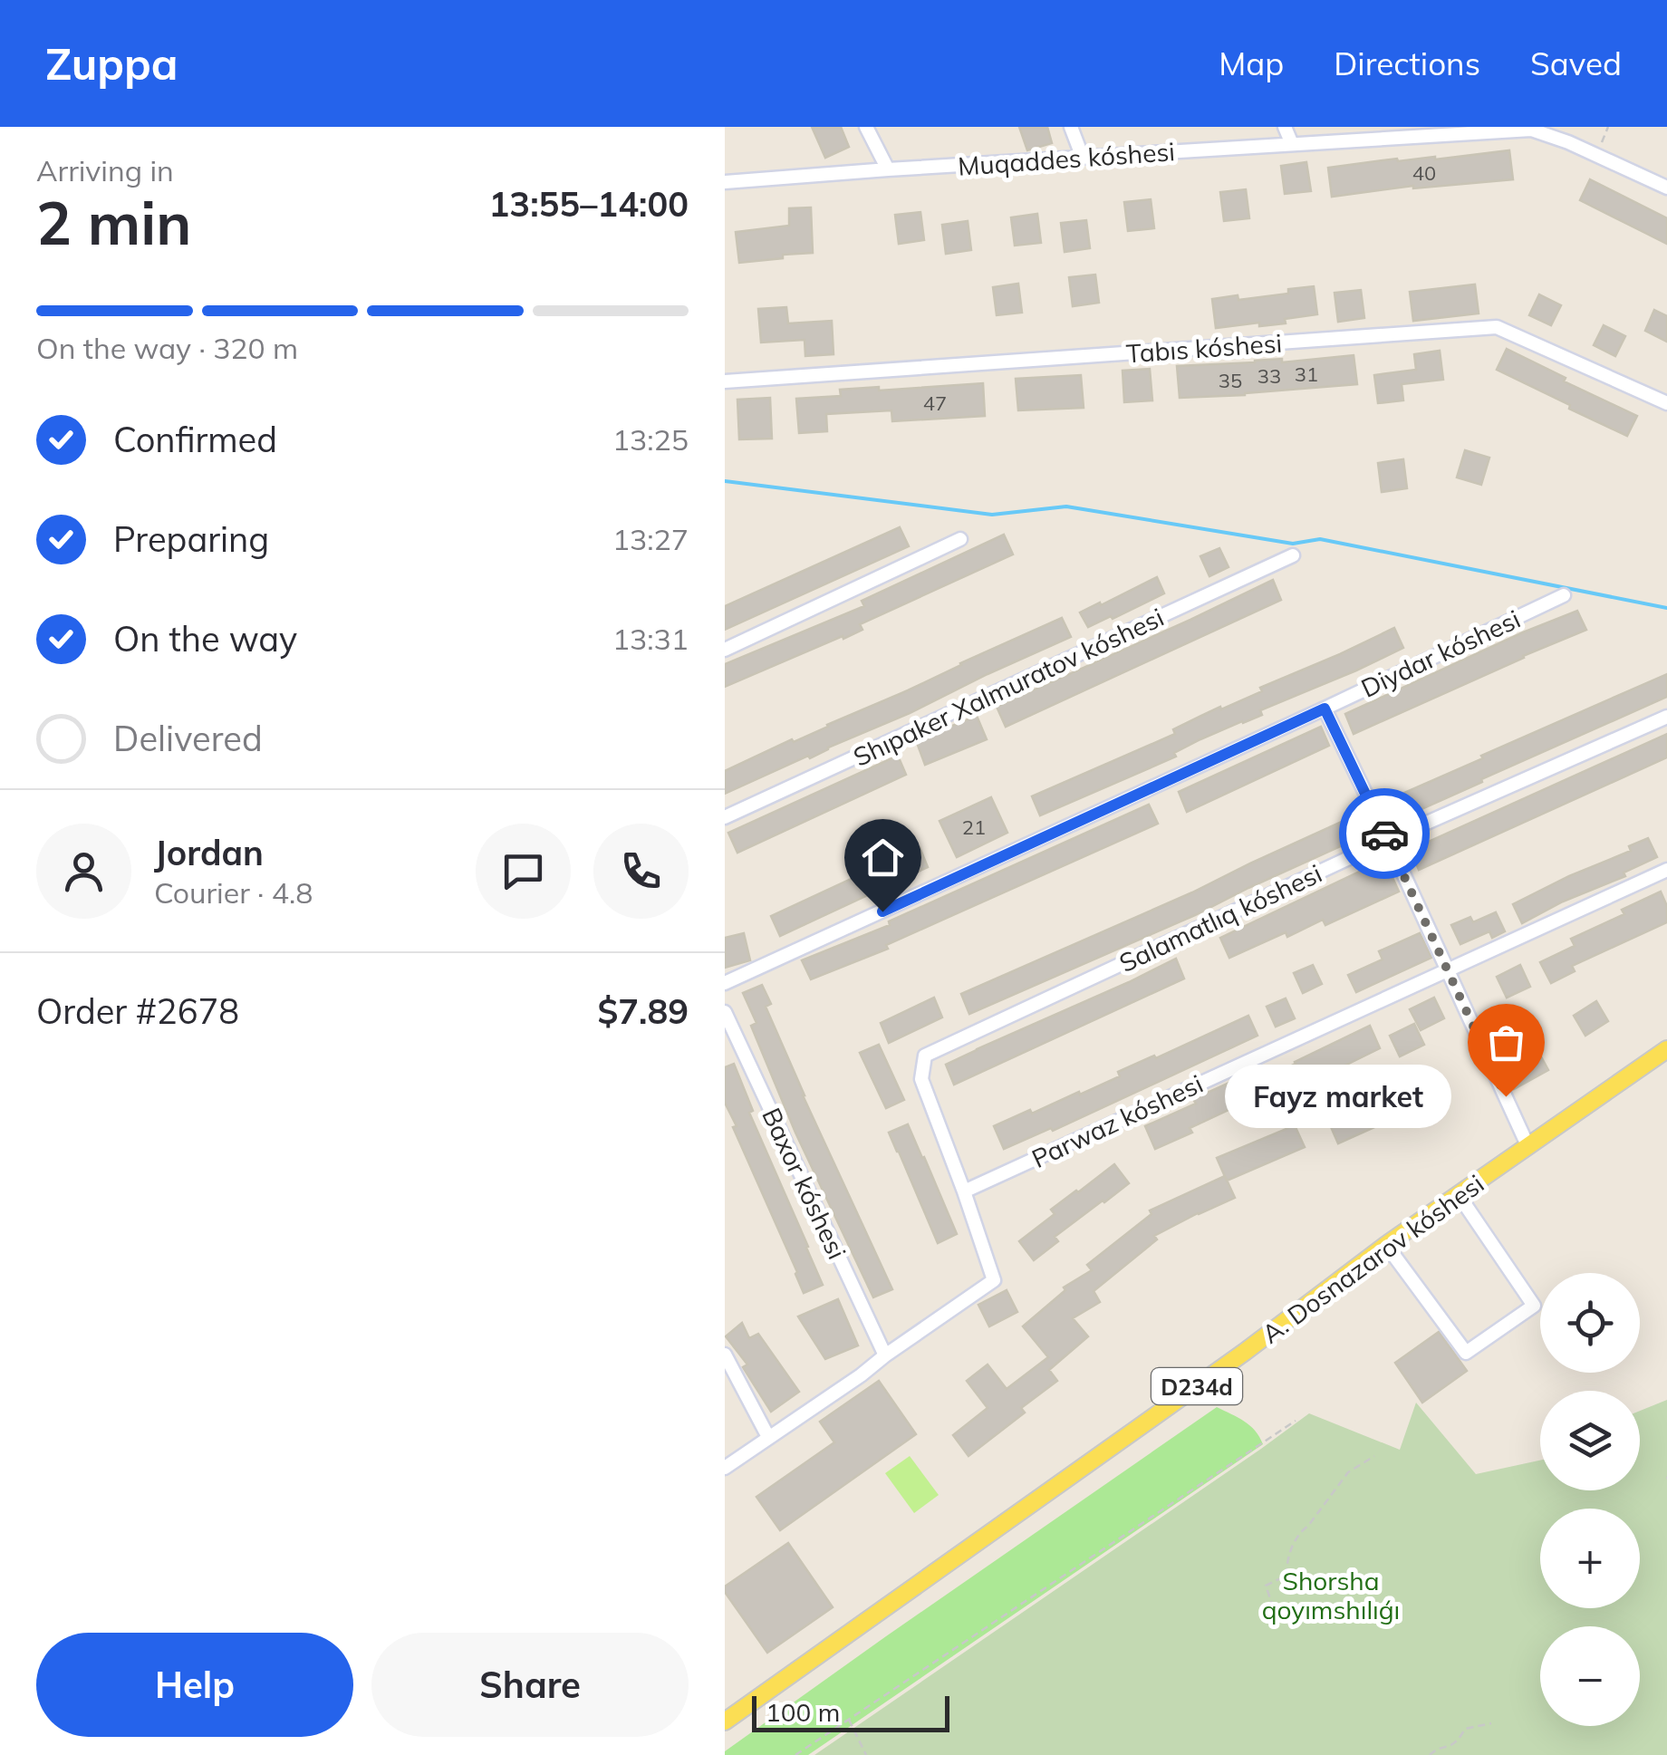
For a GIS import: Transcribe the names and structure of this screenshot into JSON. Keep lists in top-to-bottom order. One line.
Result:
{"streets":{"main road":["A. Dosnazarov kóshesi","D234d"],"street":["Muqaddes kóshesi","Tabıs kóshesi","Diydar kóshesi","Shıpaker Xalmuratov kóshesi","Salamatlıq kóshesi","Parwaz kóshesi","Baxor kóshesi"]},"crossings":[["Salamatlıq kóshesi","Parwaz kóshesi"]],"parks":["Shorsha qoyımshılıǵı"],"places":["Fayz market"],"house_numbers":["40","31","33","35","47","21"],"scale_bar":"100 m","page":{"header":"Zuppa","nav":["Map","Directions","Saved"],"heading":["2 min","Arriving in","13:55–14:00"],"panel":["Jordan","Courier · 4.8","Order #2678","$7.89"],"bar":"On the way · 320 m","list":[["Confirmed","13:25"],["Preparing","13:27"],["On the way","13:31"],"Delivered"],"bubble":"Fayz market","map_buttons":["+","−"],"buttons":["Help","Share"],"scale":"100 m"}}
